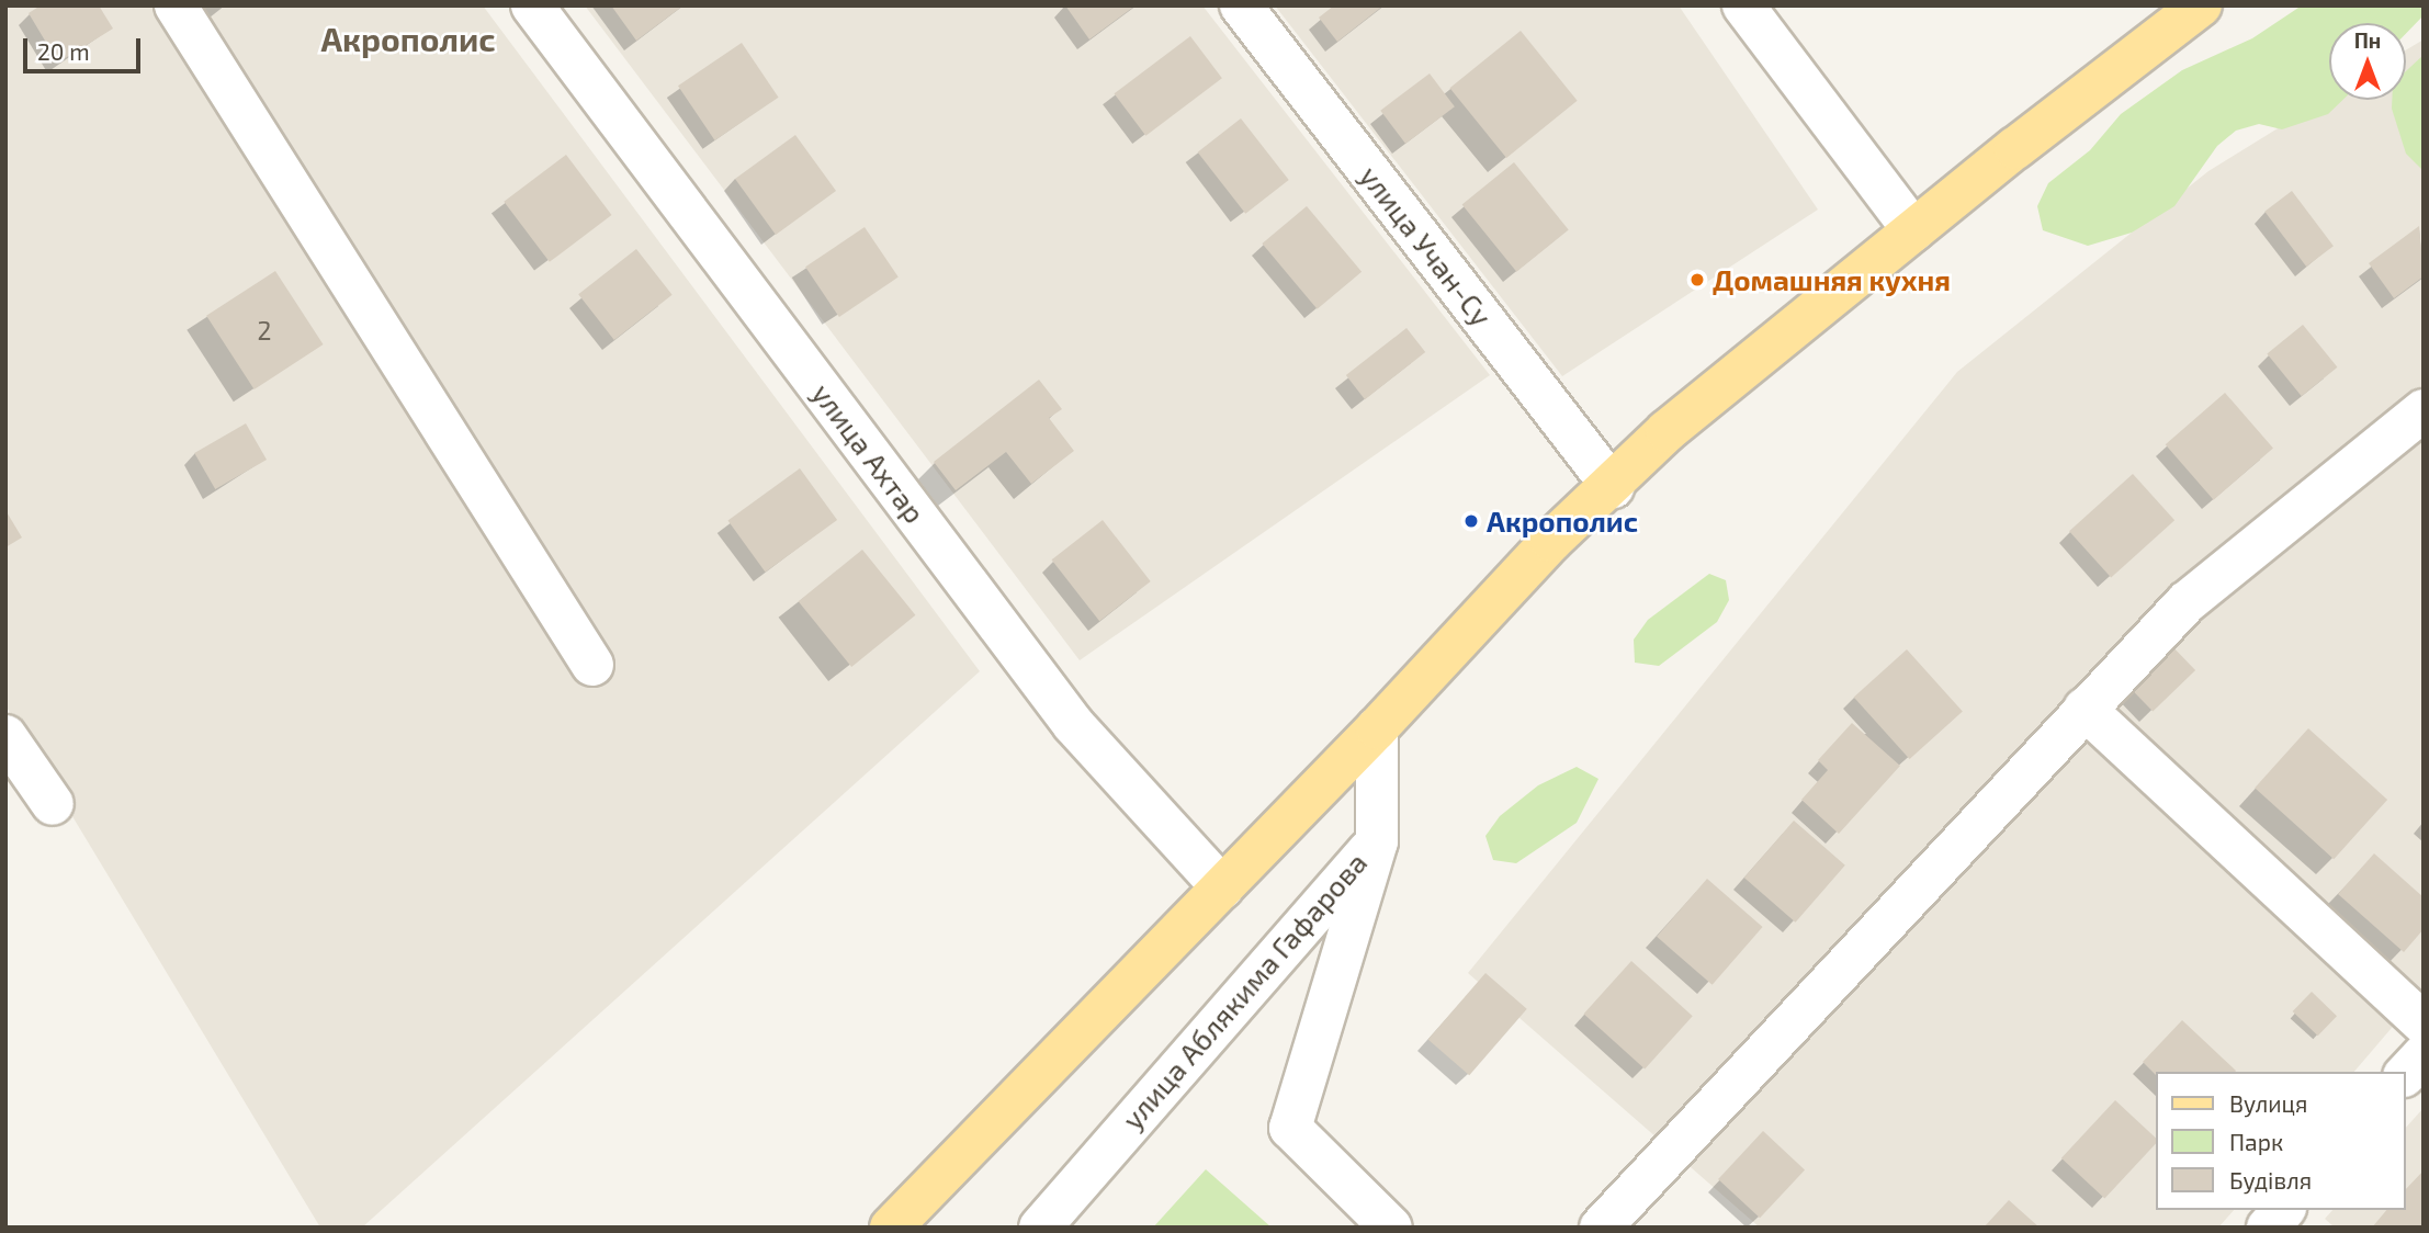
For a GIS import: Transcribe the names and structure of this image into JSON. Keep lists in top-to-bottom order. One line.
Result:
{"streets":{"street":["улица Учан-Су","улица Ахтар","улица Аблякима Гафарова"]},"districts":["Акрополис"],"places":["Домашняя кухня","Акрополис"],"house_numbers":["2"],"legend":["Вулиця","Парк","Будівля"],"scale_bar":"20 m","north":"top"}
